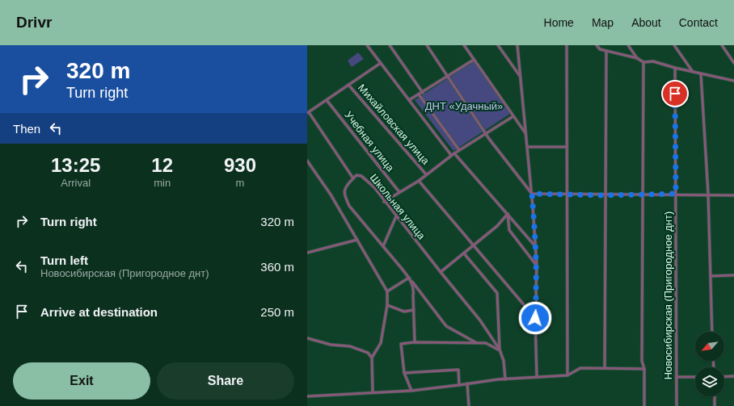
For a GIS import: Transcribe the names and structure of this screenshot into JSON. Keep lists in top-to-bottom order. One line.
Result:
{"streets":{"street":["Михайловская улица","Учебная улица","Школьная улица","Новосибирская (Пригородное днт)"]},"parks":["ДНТ «Удачный»"],"north":"bottom left","page":{"header":"Drivr","nav":["Home","Map","About","Contact"],"turn":["320 m","Turn right"],"then":"Then","eta":["13:25","Arrival","12","min","930","m"],"list":[{"name":"Turn right","value":"320 m"},{"name":"Turn left","note":"Новосибирская (Пригородное днт)","value":"360 m"},{"name":"Arrive at destination","value":"250 m"}],"buttons":["Exit","Share"]}}
